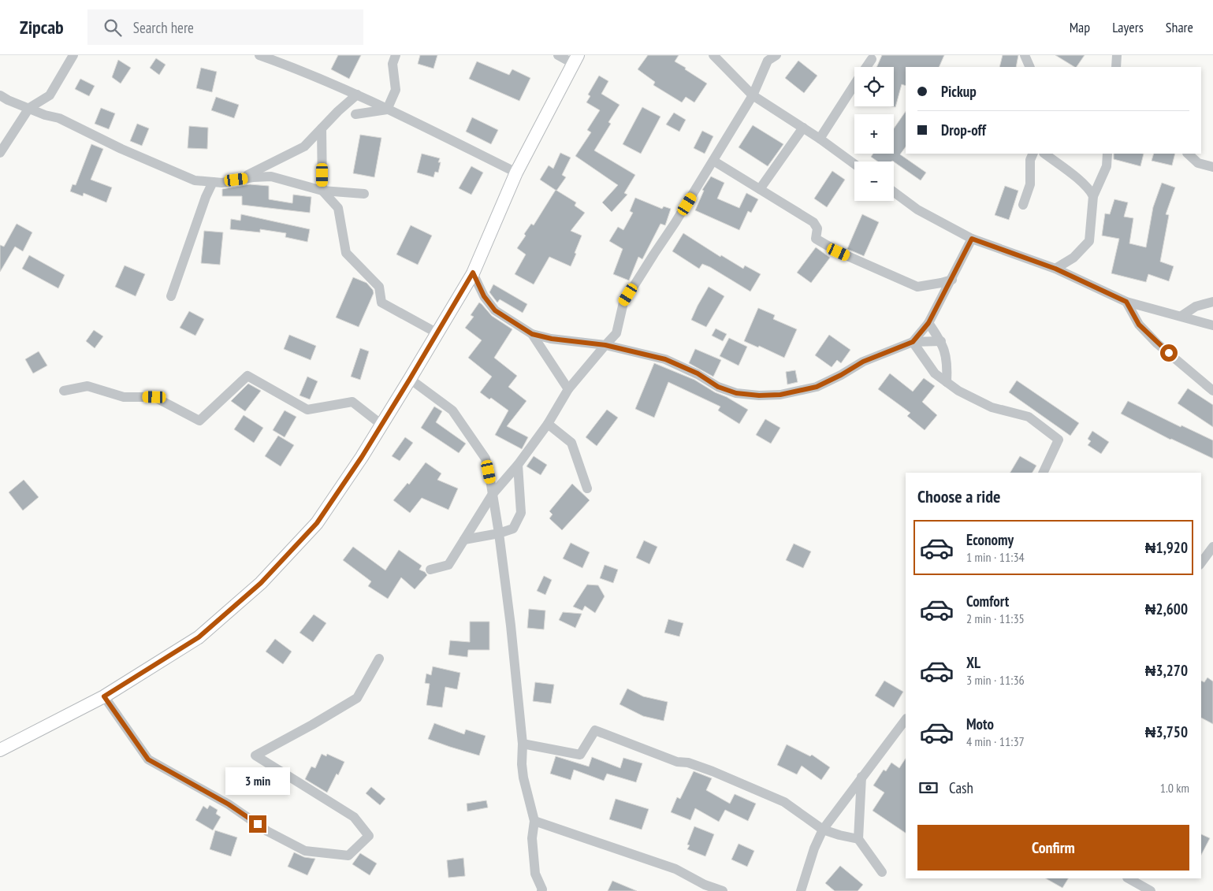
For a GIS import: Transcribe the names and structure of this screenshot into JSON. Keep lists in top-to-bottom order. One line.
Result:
{"page":{"header":"Zipcab","search":"Search here","nav":["Map","Layers","Share"],"map_buttons":["+","−"],"banner":["Pickup","Drop-off"],"heading":"Choose a ride","list":[{"name":"Economy","note":"1 min · 11:34","value":"₦1,920"},{"name":"Comfort","note":"2 min · 11:35","value":"₦2,600"},{"name":"XL","note":"3 min · 11:36","value":"₦3,270"},{"name":"Moto","note":"4 min · 11:37","value":"₦3,750"}],"pay":["Cash","1.0 km"],"bubble":"3 min","buttons":"Confirm"}}
